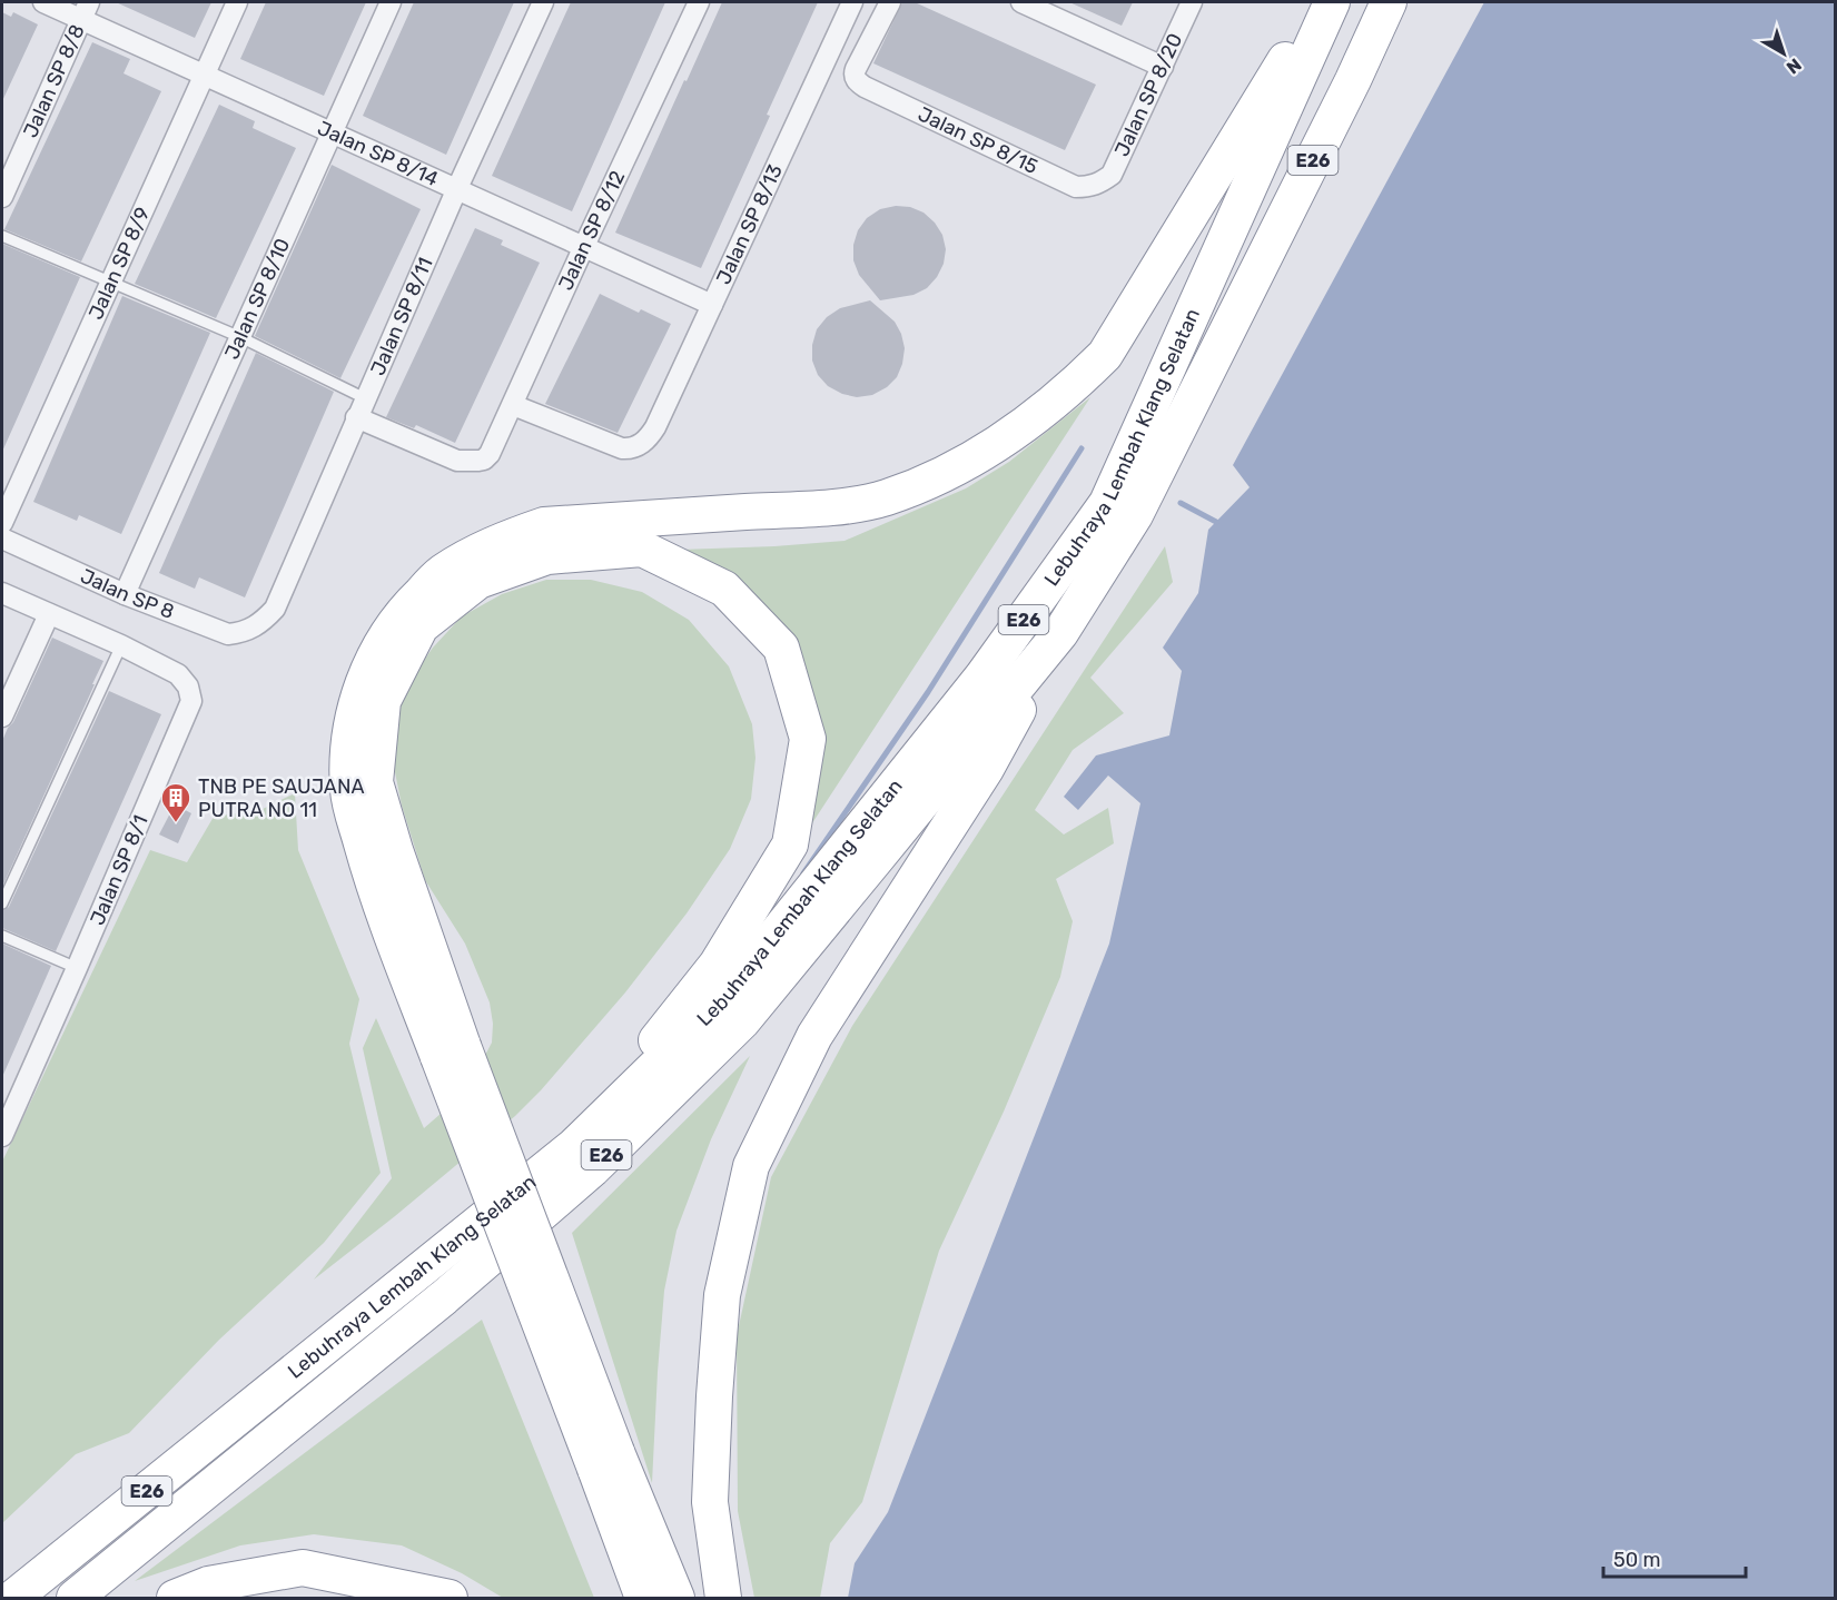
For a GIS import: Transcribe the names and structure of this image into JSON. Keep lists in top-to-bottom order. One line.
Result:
{"streets":{"highway":["E26","Lebuhraya Lembah Klang Selatan"],"street":["Jalan SP 8/8","Jalan SP 8/20","Jalan SP 8/15","Jalan SP 8/14","Jalan SP 8/13","Jalan SP 8/12","Jalan SP 8/9","Jalan SP 8/10","Jalan SP 8/11","Jalan SP 8","Jalan SP 8/1"]},"crossings":[["Jalan SP 8/8","Jalan SP 8/14"],["Jalan SP 8/20","Jalan SP 8/15"],["Jalan SP 8/14","Jalan SP 8/13"],["Jalan SP 8/14","Jalan SP 8/12"],["Jalan SP 8/14","Jalan SP 8/9"],["Jalan SP 8/14","Jalan SP 8/10"],["Jalan SP 8/14","Jalan SP 8/11"],["Jalan SP 8/13","Jalan SP 8/12"],["Jalan SP 8/12","Jalan SP 8/11"],["Jalan SP 8/10","Jalan SP 8"],["Jalan SP 8/11","Jalan SP 8"]],"places":{"building":["TNB PE SAUJANA PUTRA NO 11"]},"scale_bar":"50 m","north":"bottom right"}
